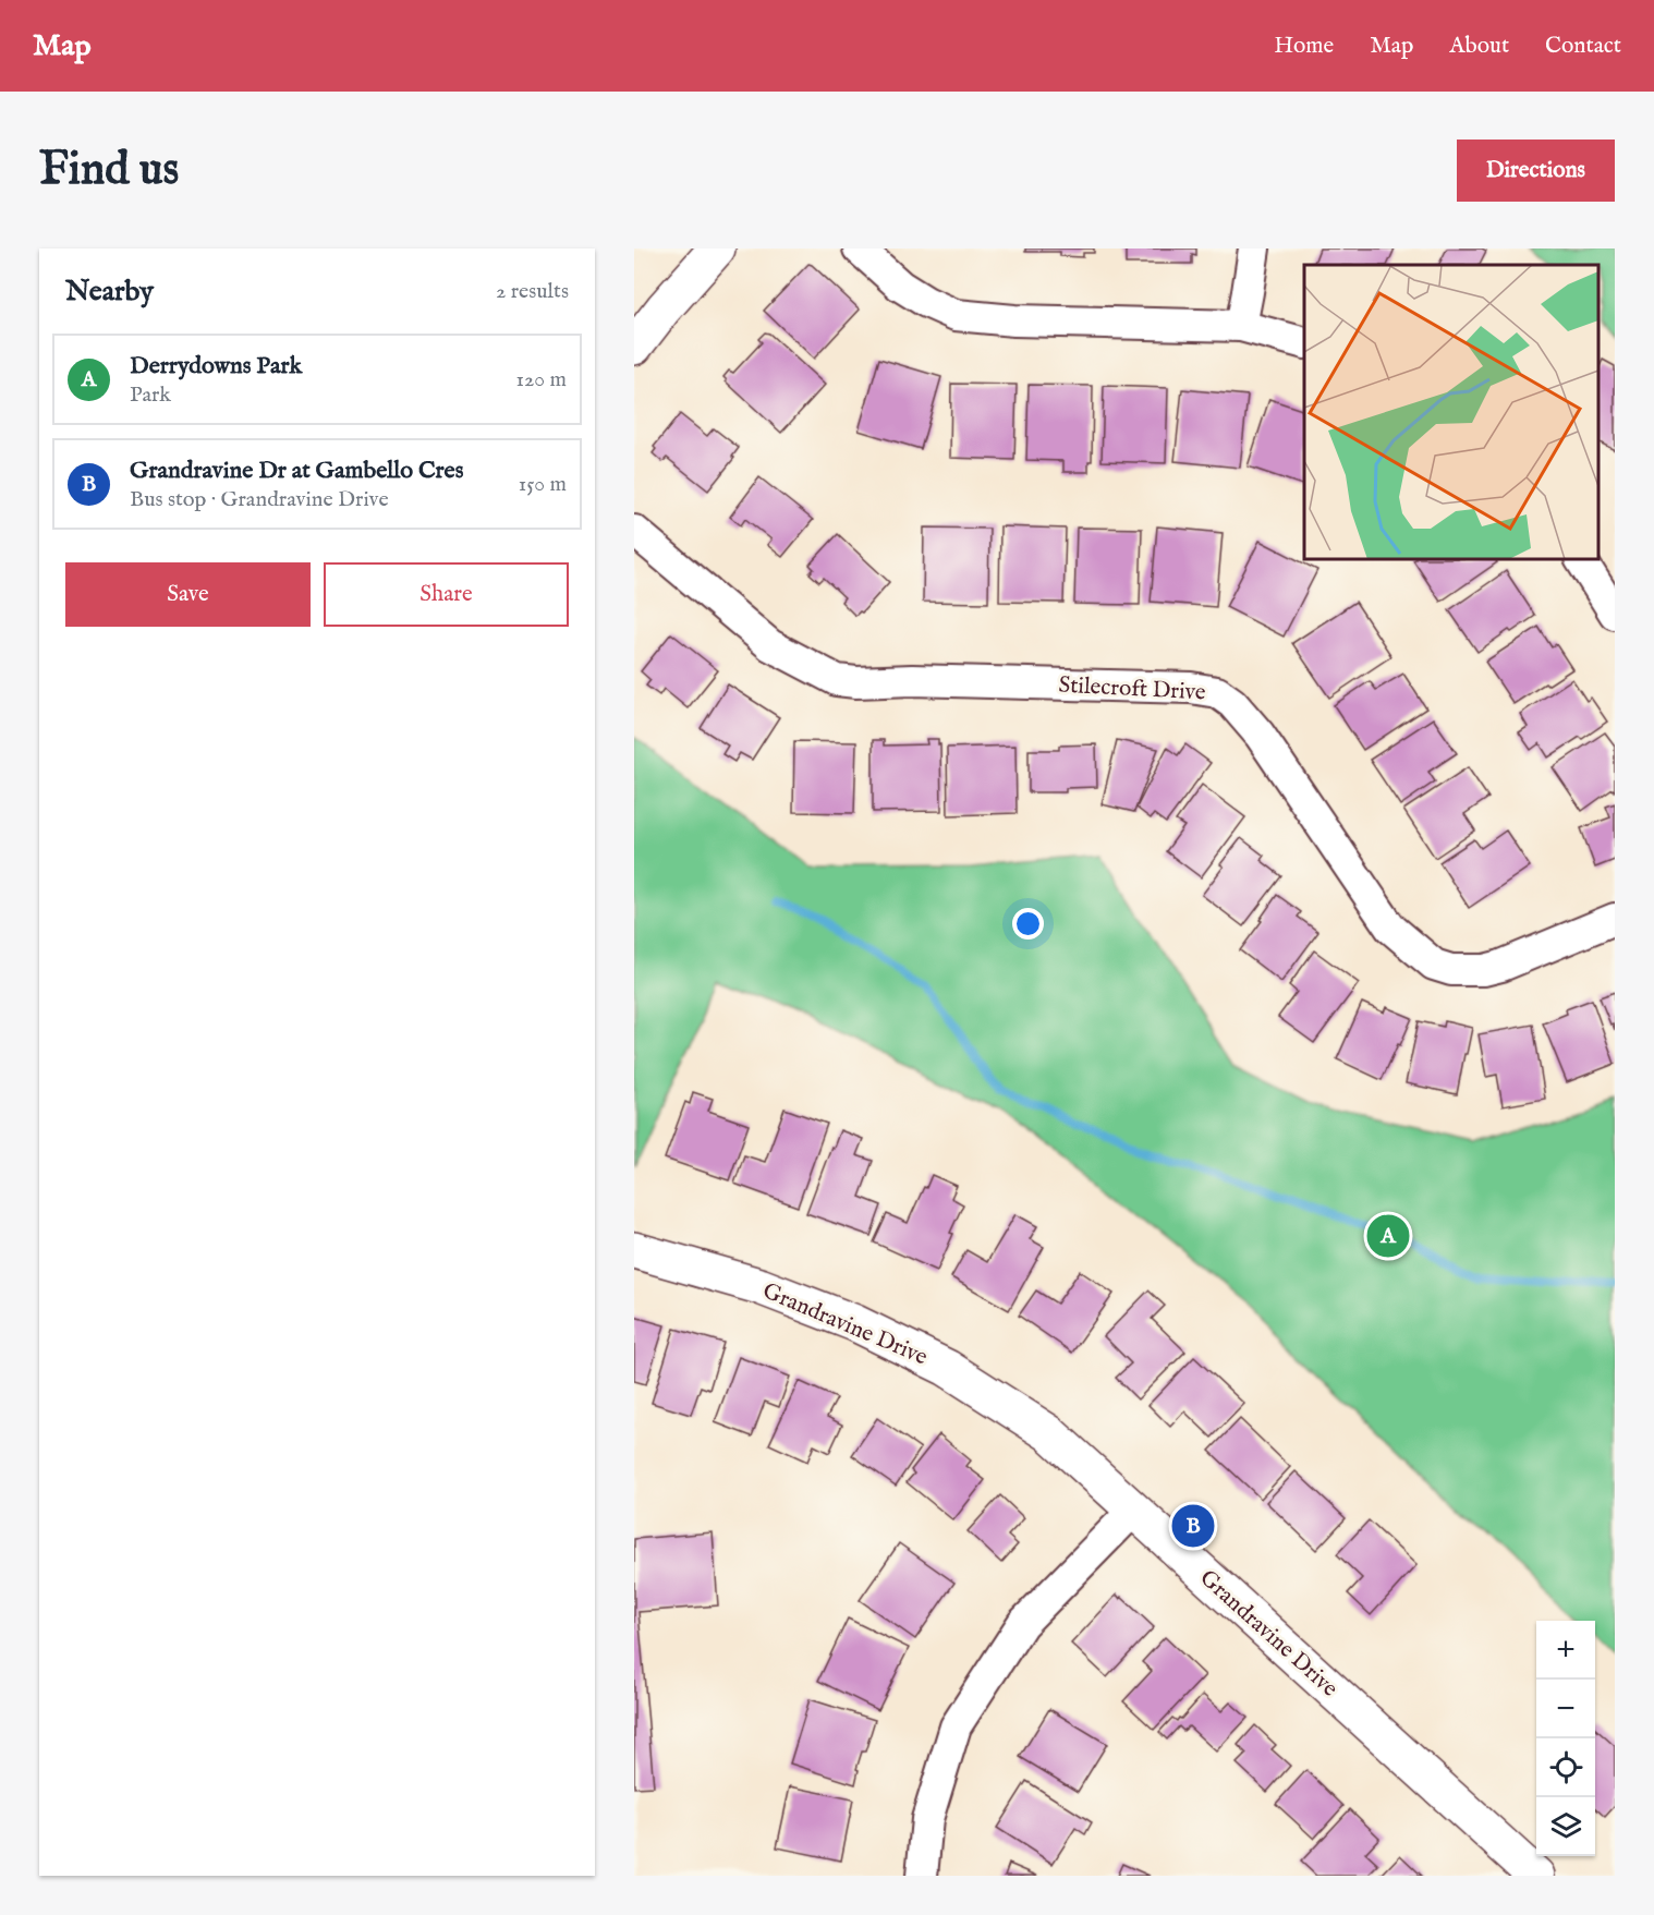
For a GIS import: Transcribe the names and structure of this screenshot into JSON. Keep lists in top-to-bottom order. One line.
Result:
{"streets":{"street":["Stilecroft Drive","Grandravine Drive"]},"page":{"header":"Map","nav":["Home","Map","About","Contact"],"buttons":["Directions",["Save","Share"]],"title":"Find us","heading":["Nearby","2 results"],"list":[{"mark":"A","name":"Derrydowns Park","note":"Park","value":"120 m"},{"mark":"B","name":"Grandravine Dr at Gambello Cres","note":"Bus stop · Grandravine Drive","value":"150 m"}],"pins":["A","B"],"map_buttons":["+","−"]}}
